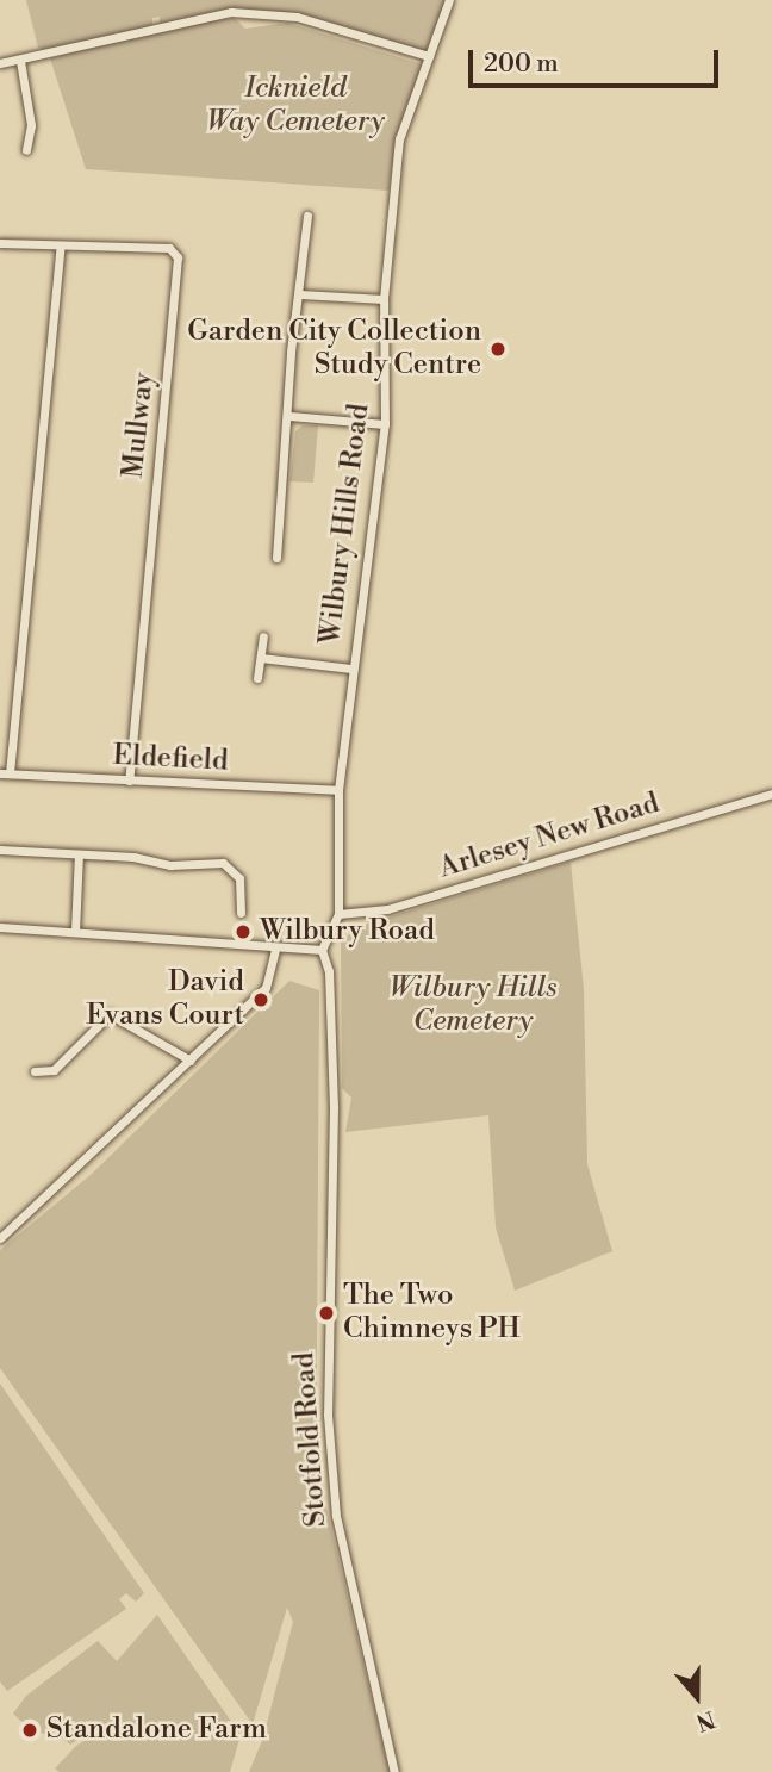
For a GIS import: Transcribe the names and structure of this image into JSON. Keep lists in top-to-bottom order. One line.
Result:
{"streets":{"street":["Mullway","Wilbury Hills Road","Eldefield","Arlesey New Road","Stotfold Road"]},"crossings":[["Mullway","Eldefield"],["Wilbury Hills Road","Eldefield"],["Wilbury Hills Road","Arlesey New Road"],["Wilbury Hills Road","Stotfold Road"]],"parks":["Icknield Way Cemetery","Wilbury Hills Cemetery"],"places":["Garden City Collection Study Centre","Wilbury Road","David Evans Court","The Two Chimneys PH","Standalone Farm"],"scale_bar":"200 m","north":"bottom"}
